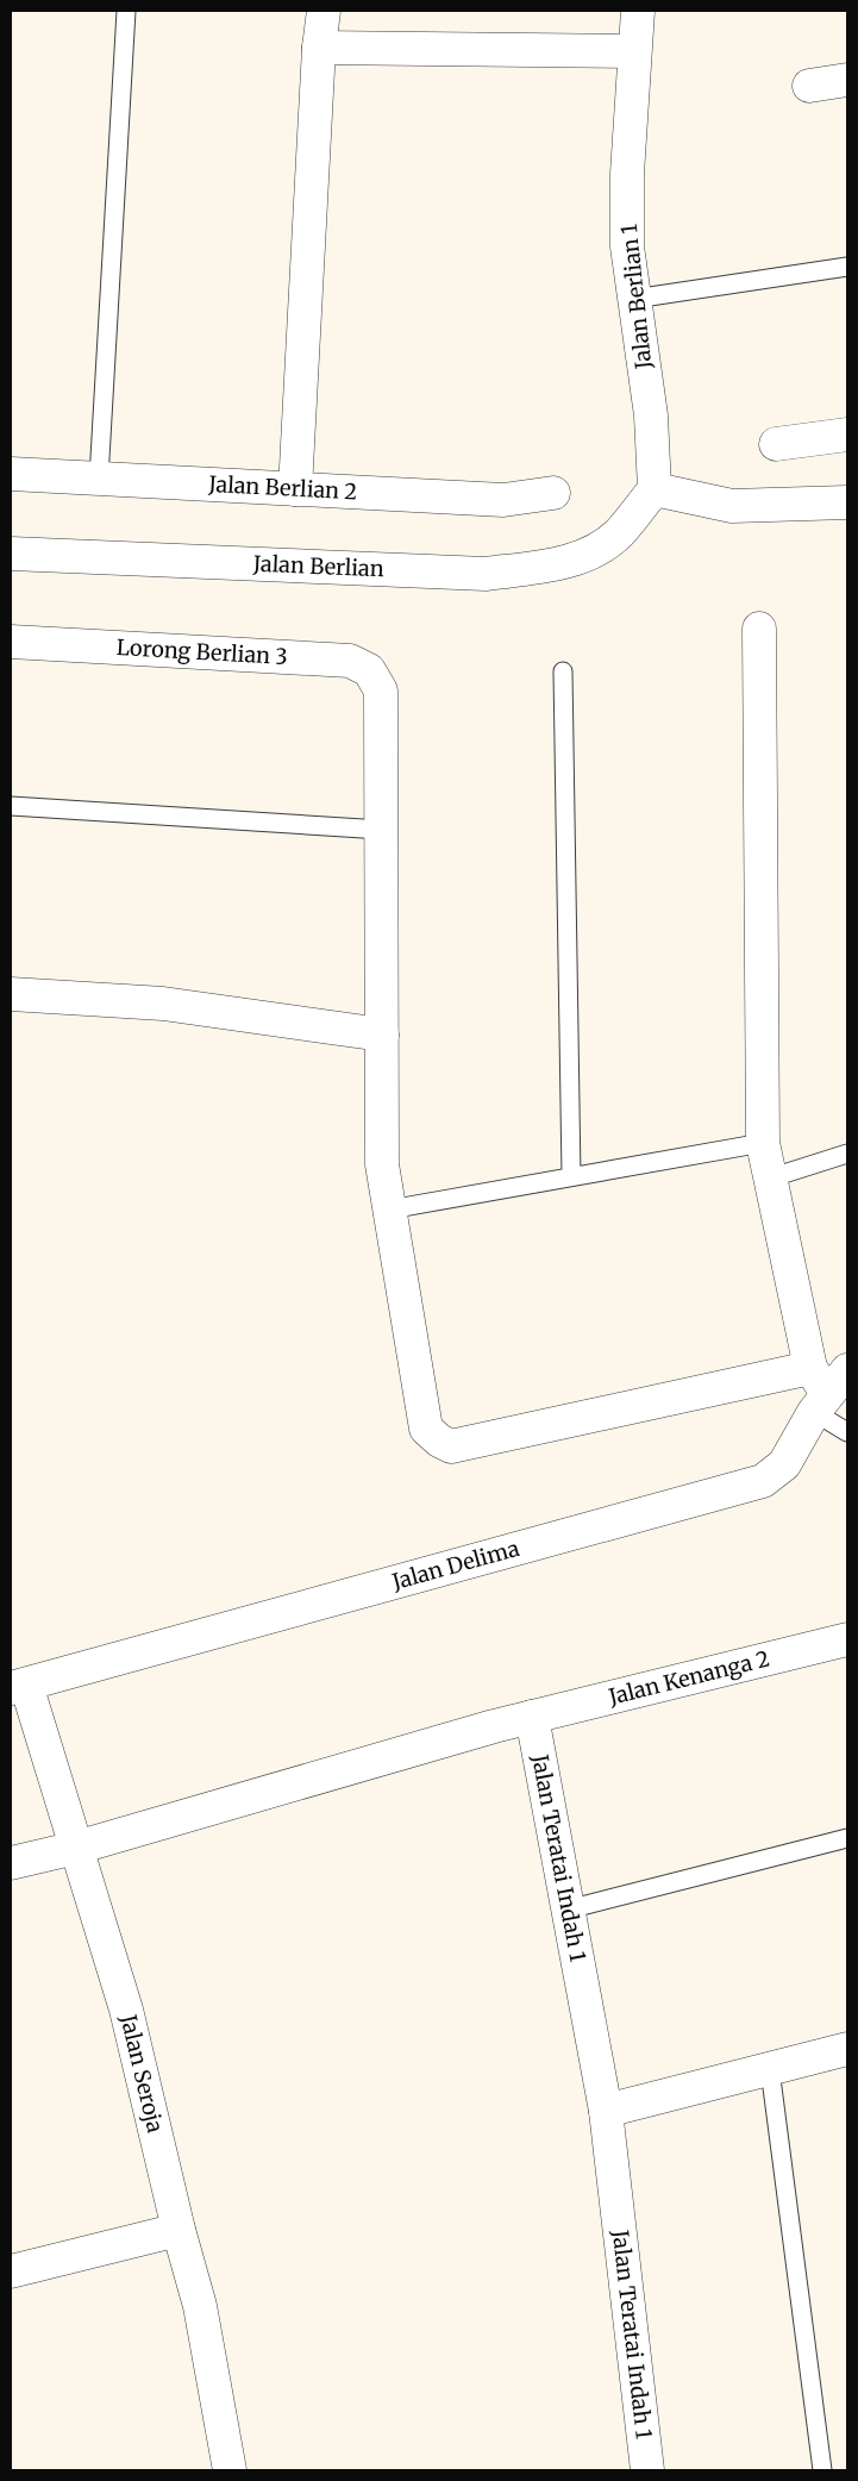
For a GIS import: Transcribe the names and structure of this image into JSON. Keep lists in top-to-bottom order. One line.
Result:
{"streets":{"street":["Jalan Berlian 1","Jalan Berlian 2","Jalan Berlian","Lorong Berlian 3","Jalan Delima","Jalan Kenanga 2","Jalan Teratai Indah 1","Jalan Seroja"]},"crossings":[["Jalan Berlian 1","Jalan Berlian"],["Jalan Delima","Jalan Seroja"],["Jalan Kenanga 2","Jalan Teratai Indah 1"]]}
